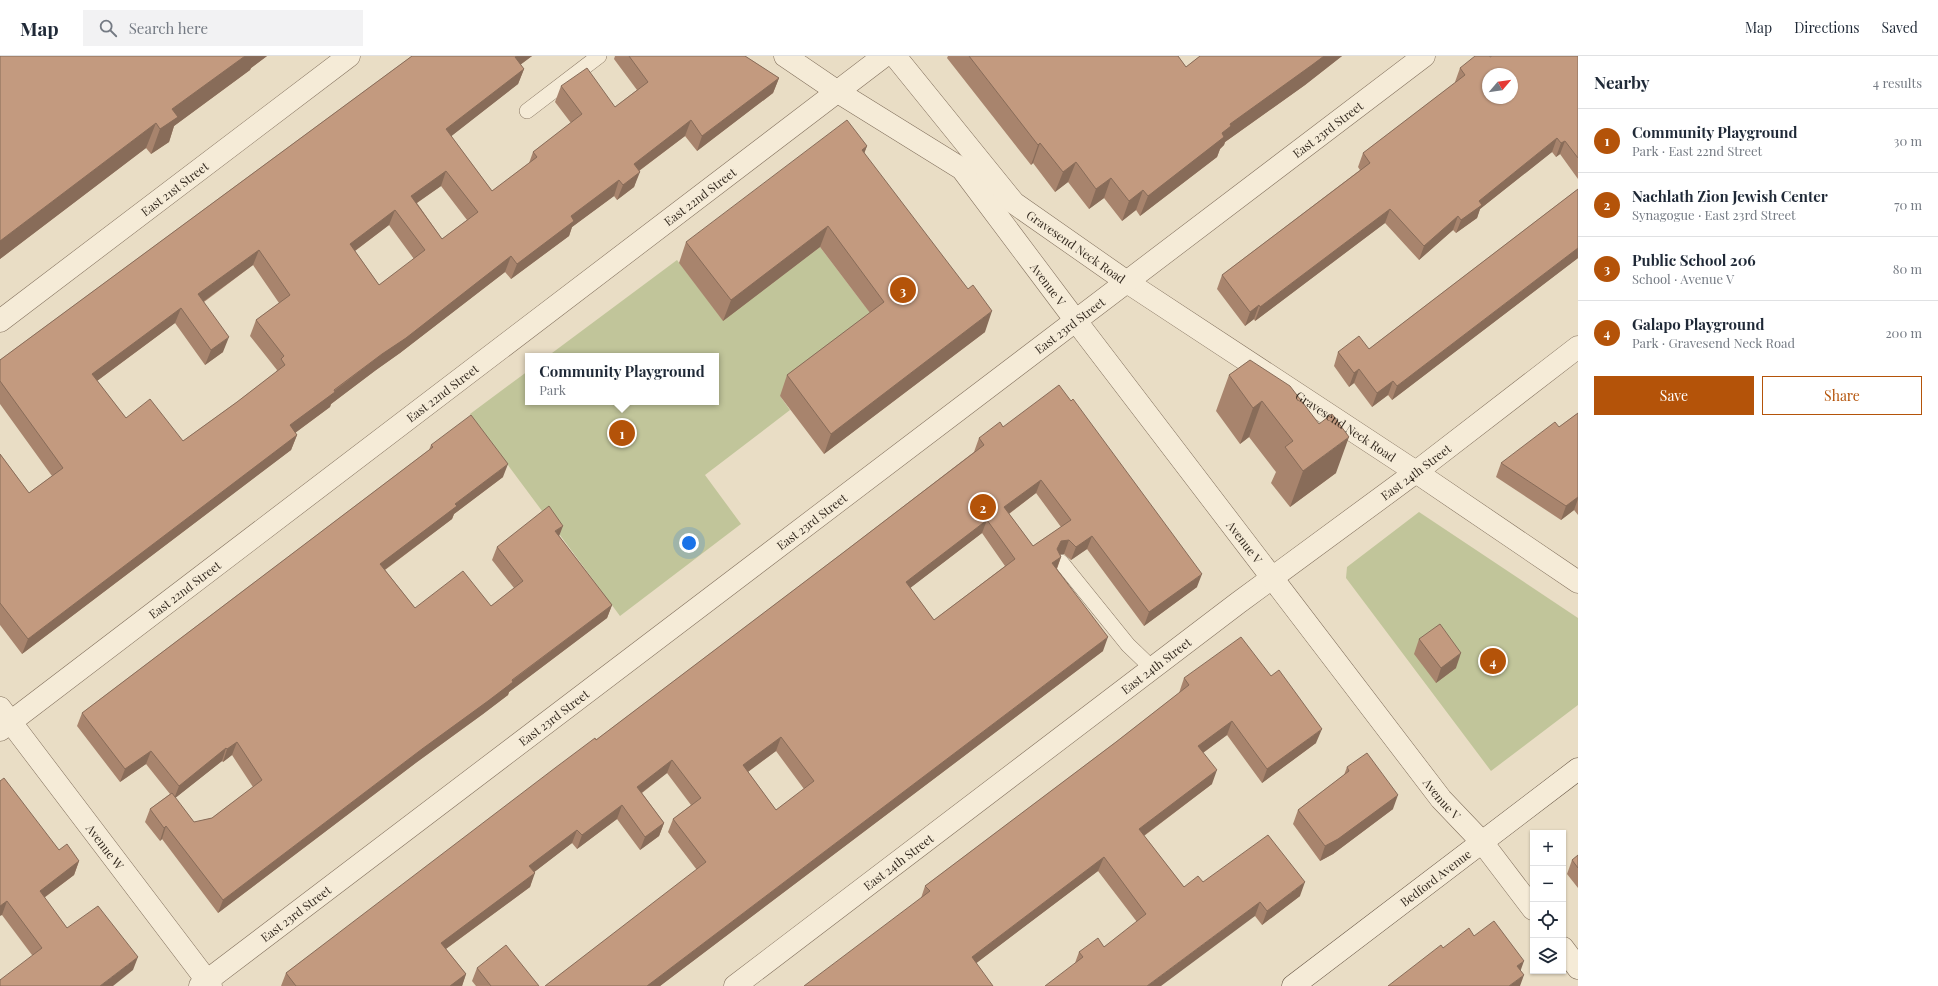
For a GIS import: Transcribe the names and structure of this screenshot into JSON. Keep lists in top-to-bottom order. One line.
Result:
{"streets":{"street":["East 23rd Street","East 21st Street","East 22nd Street","Gravesend Neck Road","Avenue V","East 24th Street","Avenue W","Bedford Avenue"]},"crossings":[["East 23rd Street","Gravesend Neck Road"],["East 23rd Street","Avenue V"],["East 23rd Street","Avenue W"],["East 22nd Street","Avenue V"],["East 22nd Street","Avenue W"],["Gravesend Neck Road","East 24th Street"],["Avenue V","East 24th Street"],["Avenue V","Bedford Avenue"]],"north":"top right","page":{"header":"Map","search":"Search here","nav":["Map","Directions","Saved"],"heading":["Nearby","4 results"],"list":[{"mark":"1","name":"Community Playground","note":"Park · East 22nd Street","value":"30 m"},{"mark":"2","name":"Nachlath Zion Jewish Center","note":"Synagogue · East 23rd Street","value":"70 m"},{"mark":"3","name":"Public School 206","note":"School · Avenue V","value":"80 m"},{"mark":"4","name":"Galapo Playground","note":"Park · Gravesend Neck Road","value":"200 m"}],"pins":["3","1","2","4"],"popup":["Community Playground","Park"],"buttons":["Save","Share"],"map_buttons":["+","−"]}}
